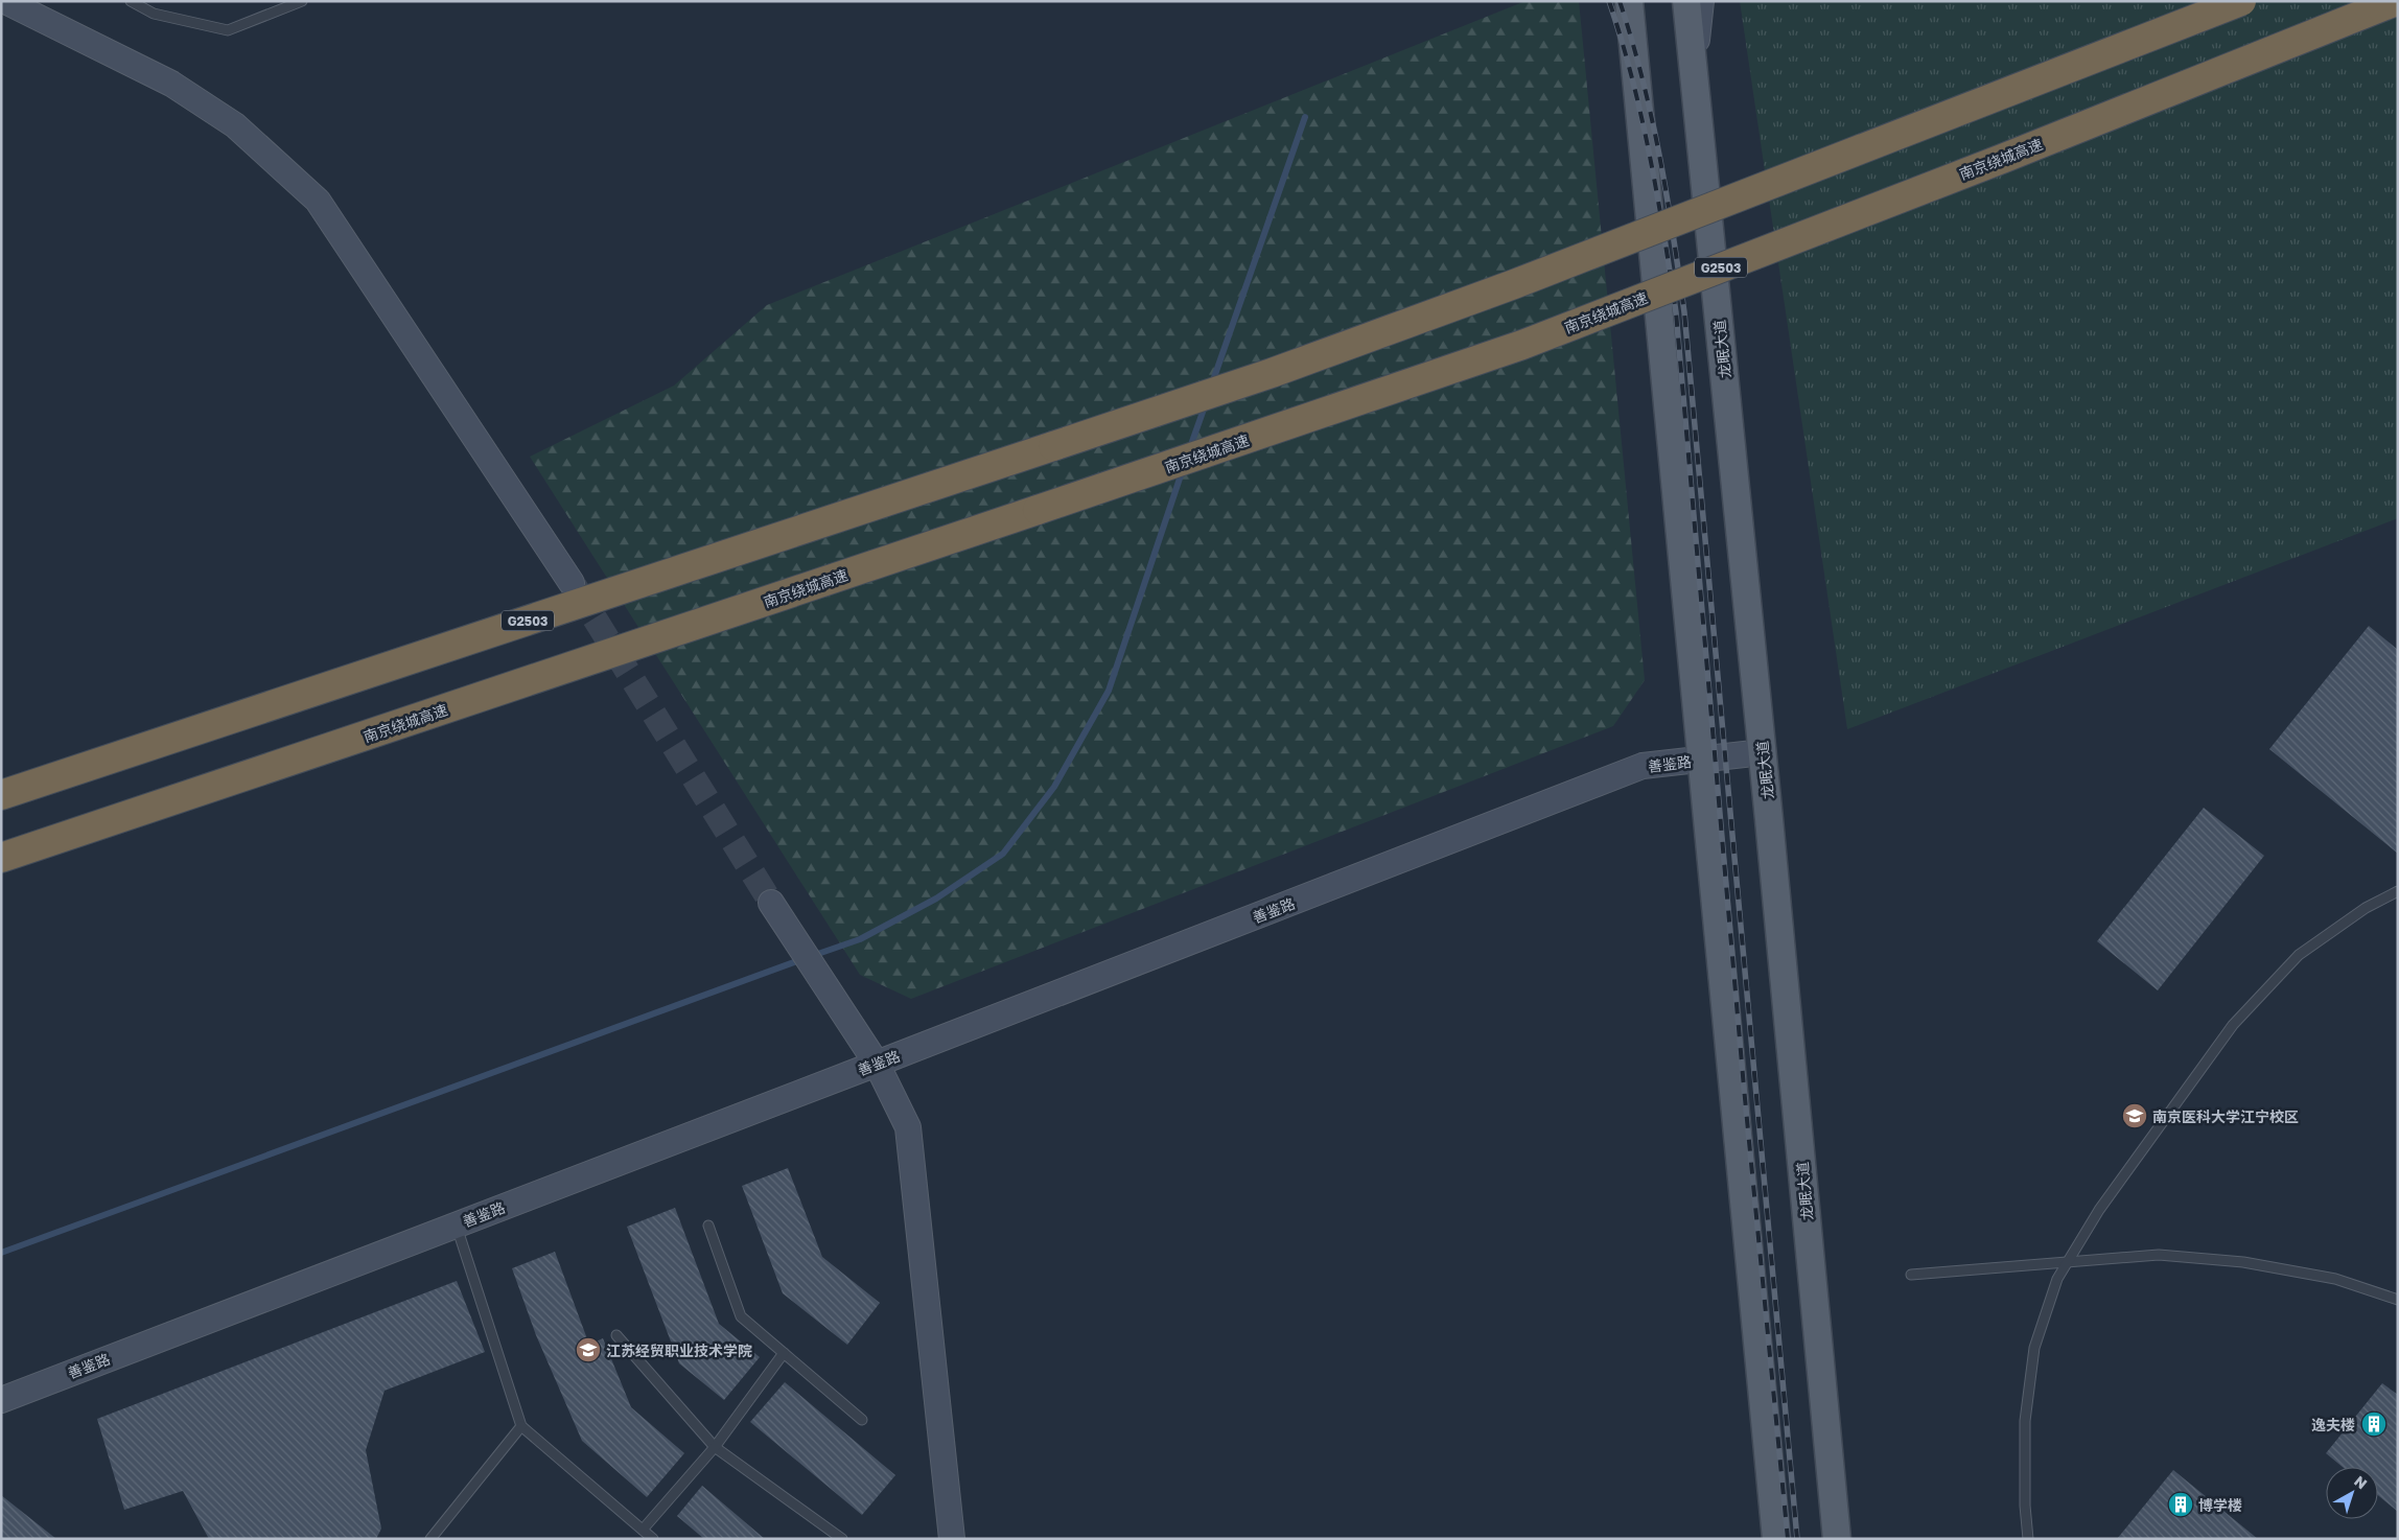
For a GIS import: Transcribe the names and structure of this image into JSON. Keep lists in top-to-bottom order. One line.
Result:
{"streets":{"highway":["南京绕城高速","G2503"],"main road":["龙眠大道"],"street":["善鉴路"]},"crossings":[["龙眠大道","善鉴路"]],"places":{"school or university":["南京医科大学江宁校区","江苏经贸职业技术学院"],"building":["逸夫楼","博学楼"]},"north":"top right"}
